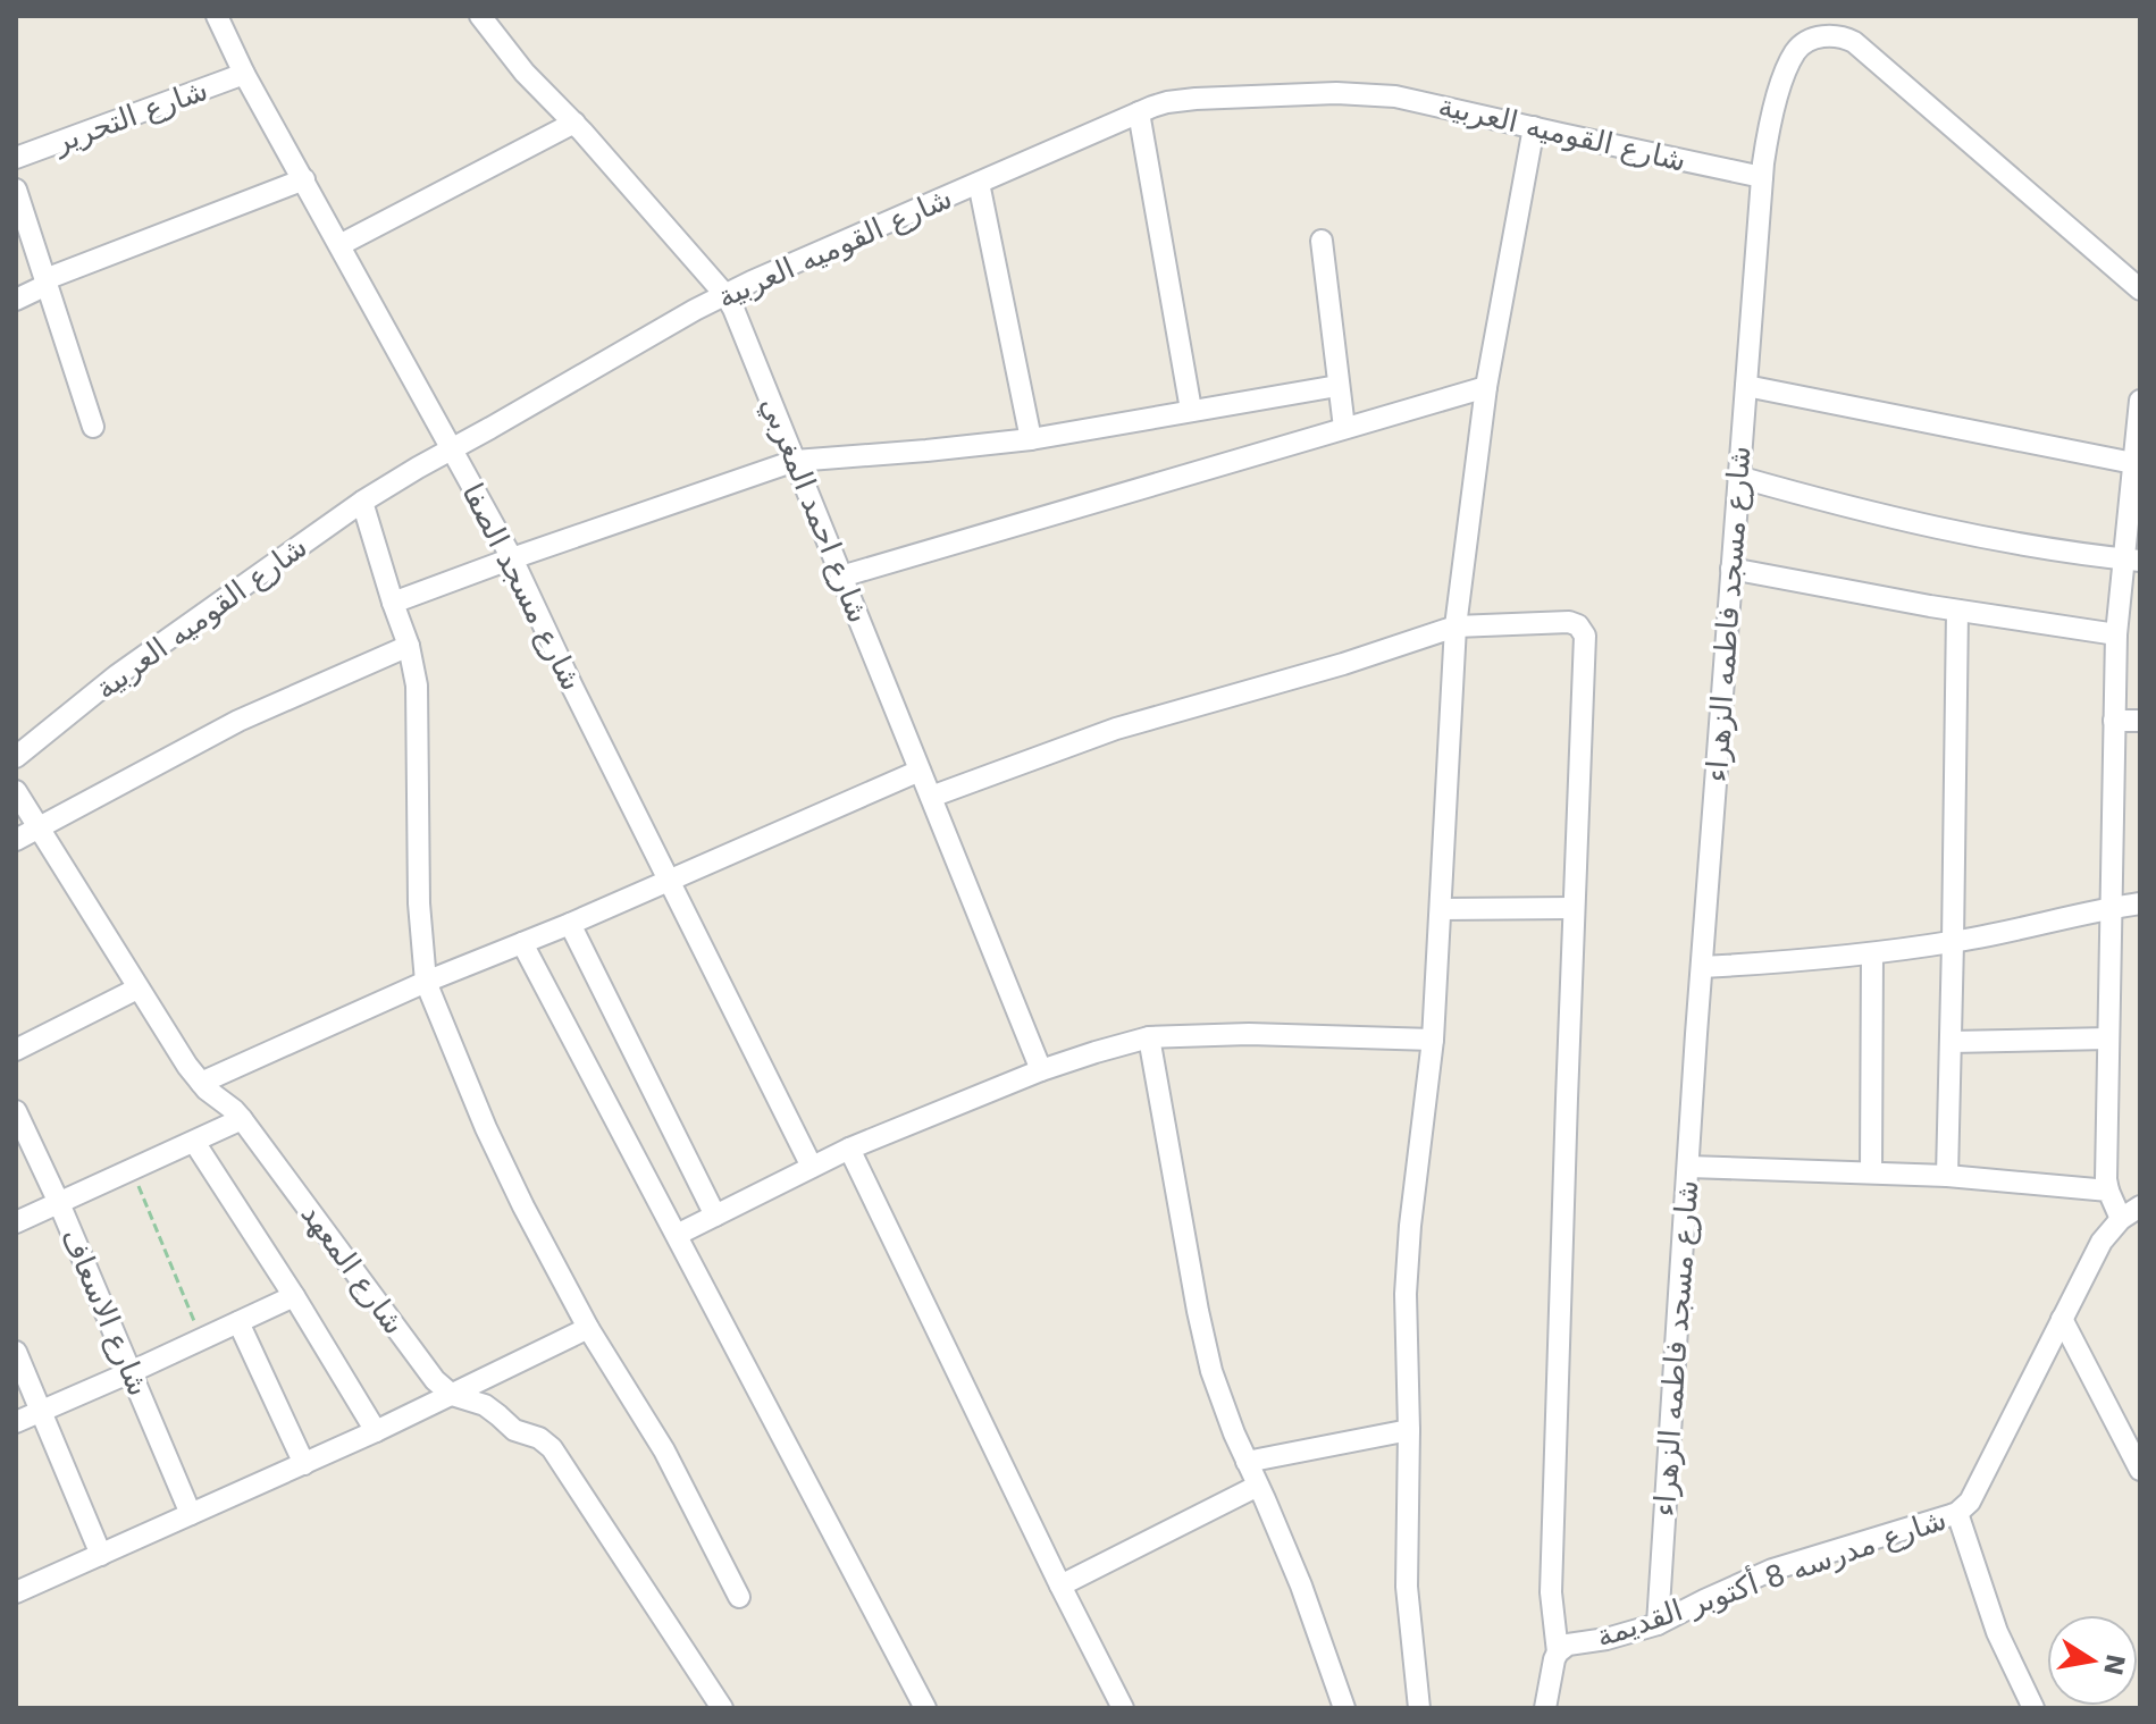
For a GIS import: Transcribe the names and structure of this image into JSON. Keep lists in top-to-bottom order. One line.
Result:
{"streets":{"street":["شارع التحرير","شارع القوميه العربية","شارع احمد المغربي","شارع مسجد الصفا","شارع مسجد فاطمه الزهراء","شارع المعهد","شارع الاسعاف","شارع مدرسه 8 أكتوبر القديمة"]},"crossings":[["شارع التحرير","شارع مسجد الصفا"],["شارع القوميه العربية","شارع احمد المغربي"],["شارع القوميه العربية","شارع مسجد الصفا"],["شارع القوميه العربية","شارع مسجد فاطمه الزهراء"],["شارع مسجد فاطمه الزهراء","شارع مدرسه 8 أكتوبر القديمة"]],"north":"right"}
